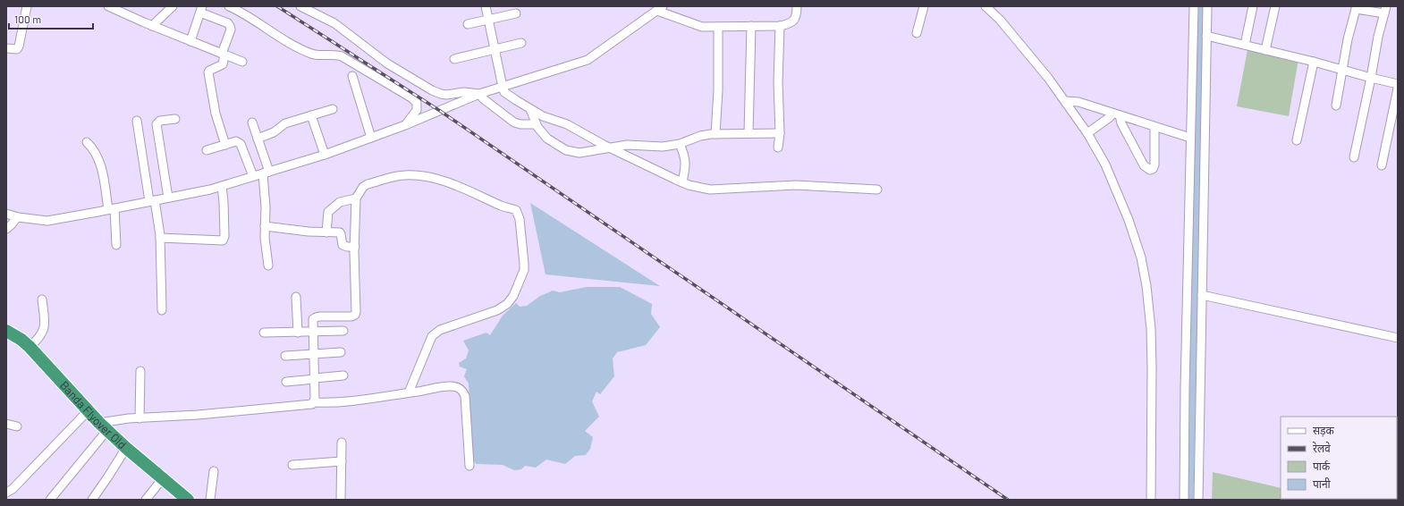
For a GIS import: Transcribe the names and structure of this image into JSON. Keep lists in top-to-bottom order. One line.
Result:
{"streets":{"highway":["Banda Flyover Old"]},"legend":["सड़क","रेलवे","पार्क","पानी"],"scale_bar":"100 m"}
